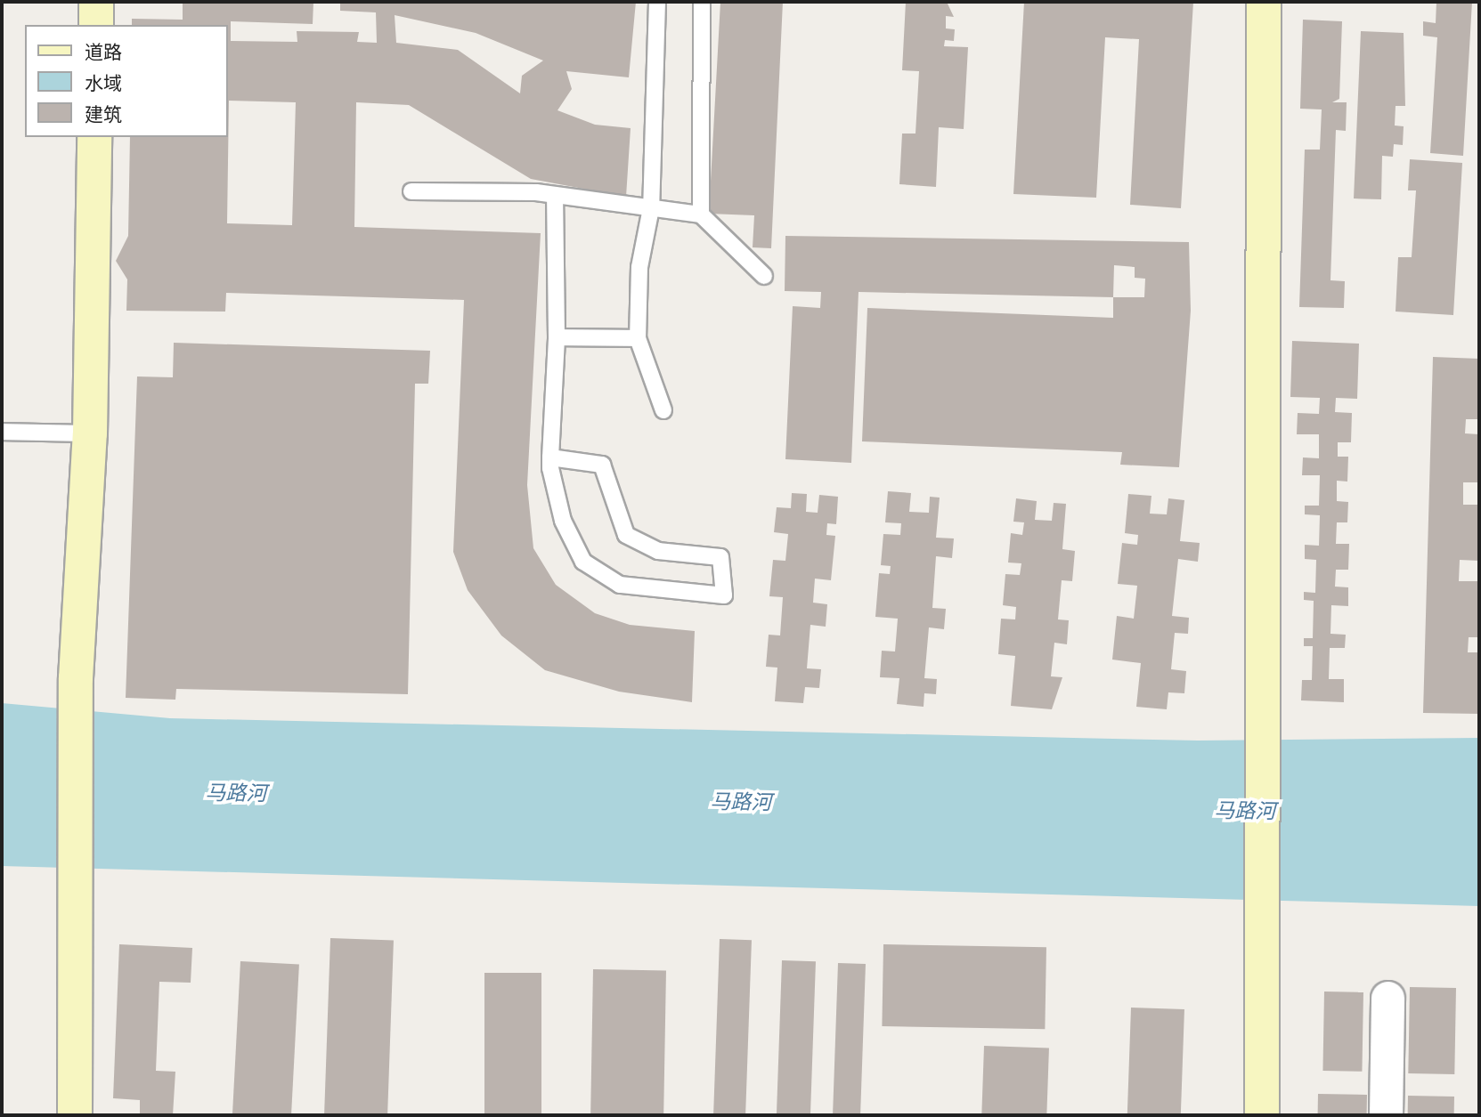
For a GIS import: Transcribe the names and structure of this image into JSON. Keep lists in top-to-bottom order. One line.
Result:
{"water":["马路河"],"legend":["道路","水域","建筑"]}
